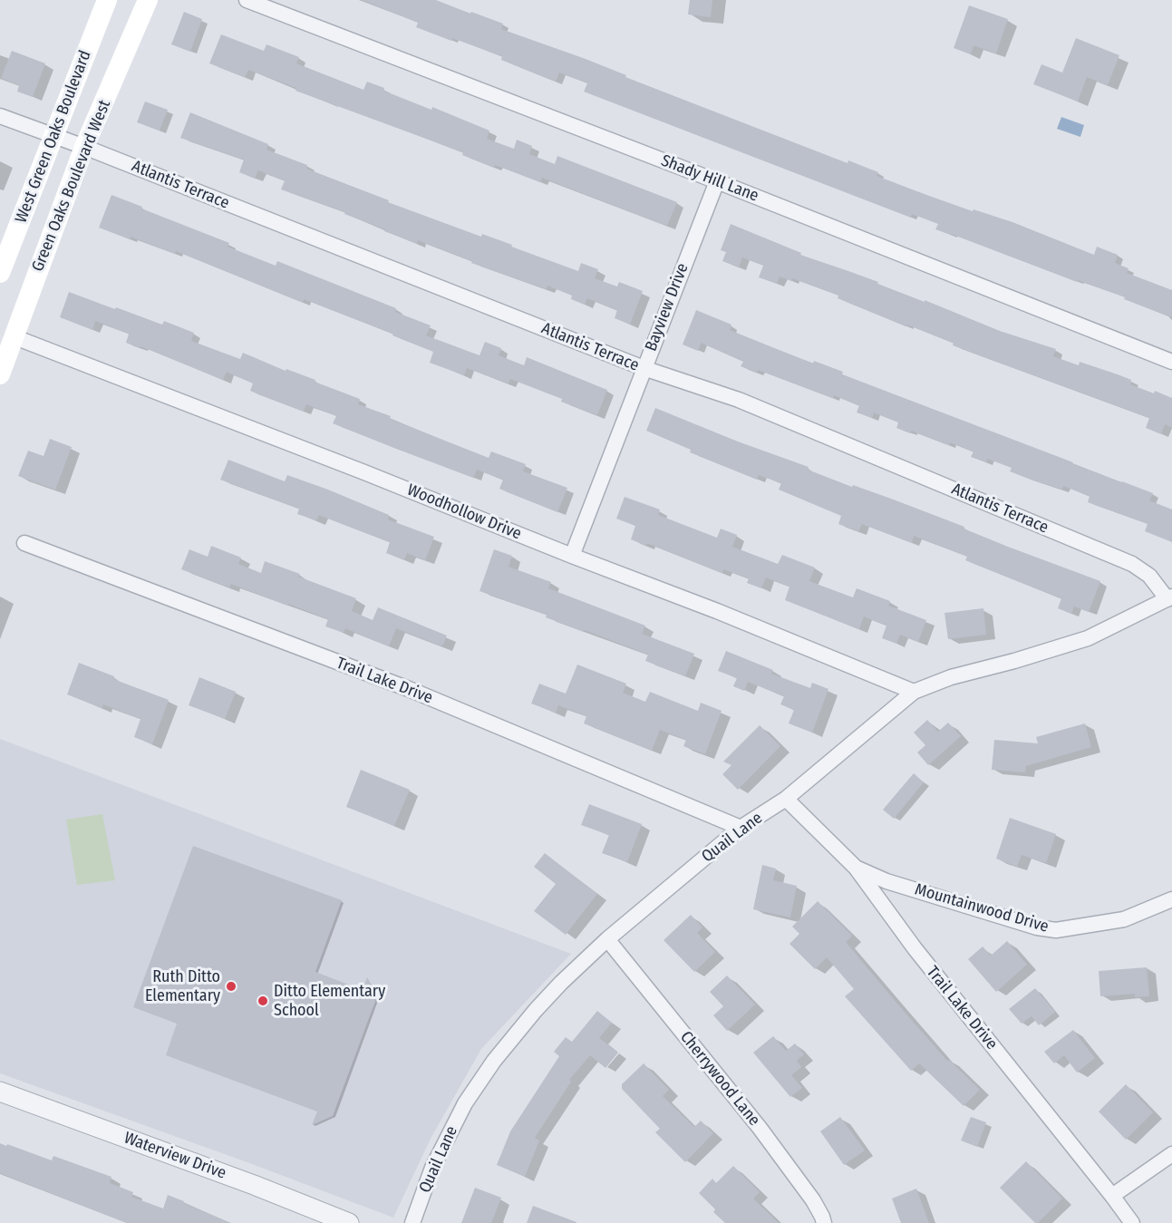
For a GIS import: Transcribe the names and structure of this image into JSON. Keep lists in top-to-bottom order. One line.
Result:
{"streets":{"main road":["West Green Oaks Boulevard","Green Oaks Boulevard West"],"street":["Shady Hill Lane","Atlantis Terrace","Bayview Drive","Woodhollow Drive","Trail Lake Drive","Quail Lane","Mountainwood Drive","Cherrywood Lane","Waterview Drive"]},"crossings":[["West Green Oaks Boulevard","Atlantis Terrace"],["Shady Hill Lane","Bayview Drive"],["Atlantis Terrace","Green Oaks Boulevard West"],["Atlantis Terrace","Bayview Drive"],["Atlantis Terrace","Quail Lane"],["Green Oaks Boulevard West","Woodhollow Drive"],["Bayview Drive","Woodhollow Drive"],["Woodhollow Drive","Quail Lane"],["Trail Lake Drive","Quail Lane"],["Trail Lake Drive","Mountainwood Drive"],["Quail Lane","Cherrywood Lane"]],"places":["Ruth Ditto Elementary","Ditto Elementary School"]}
